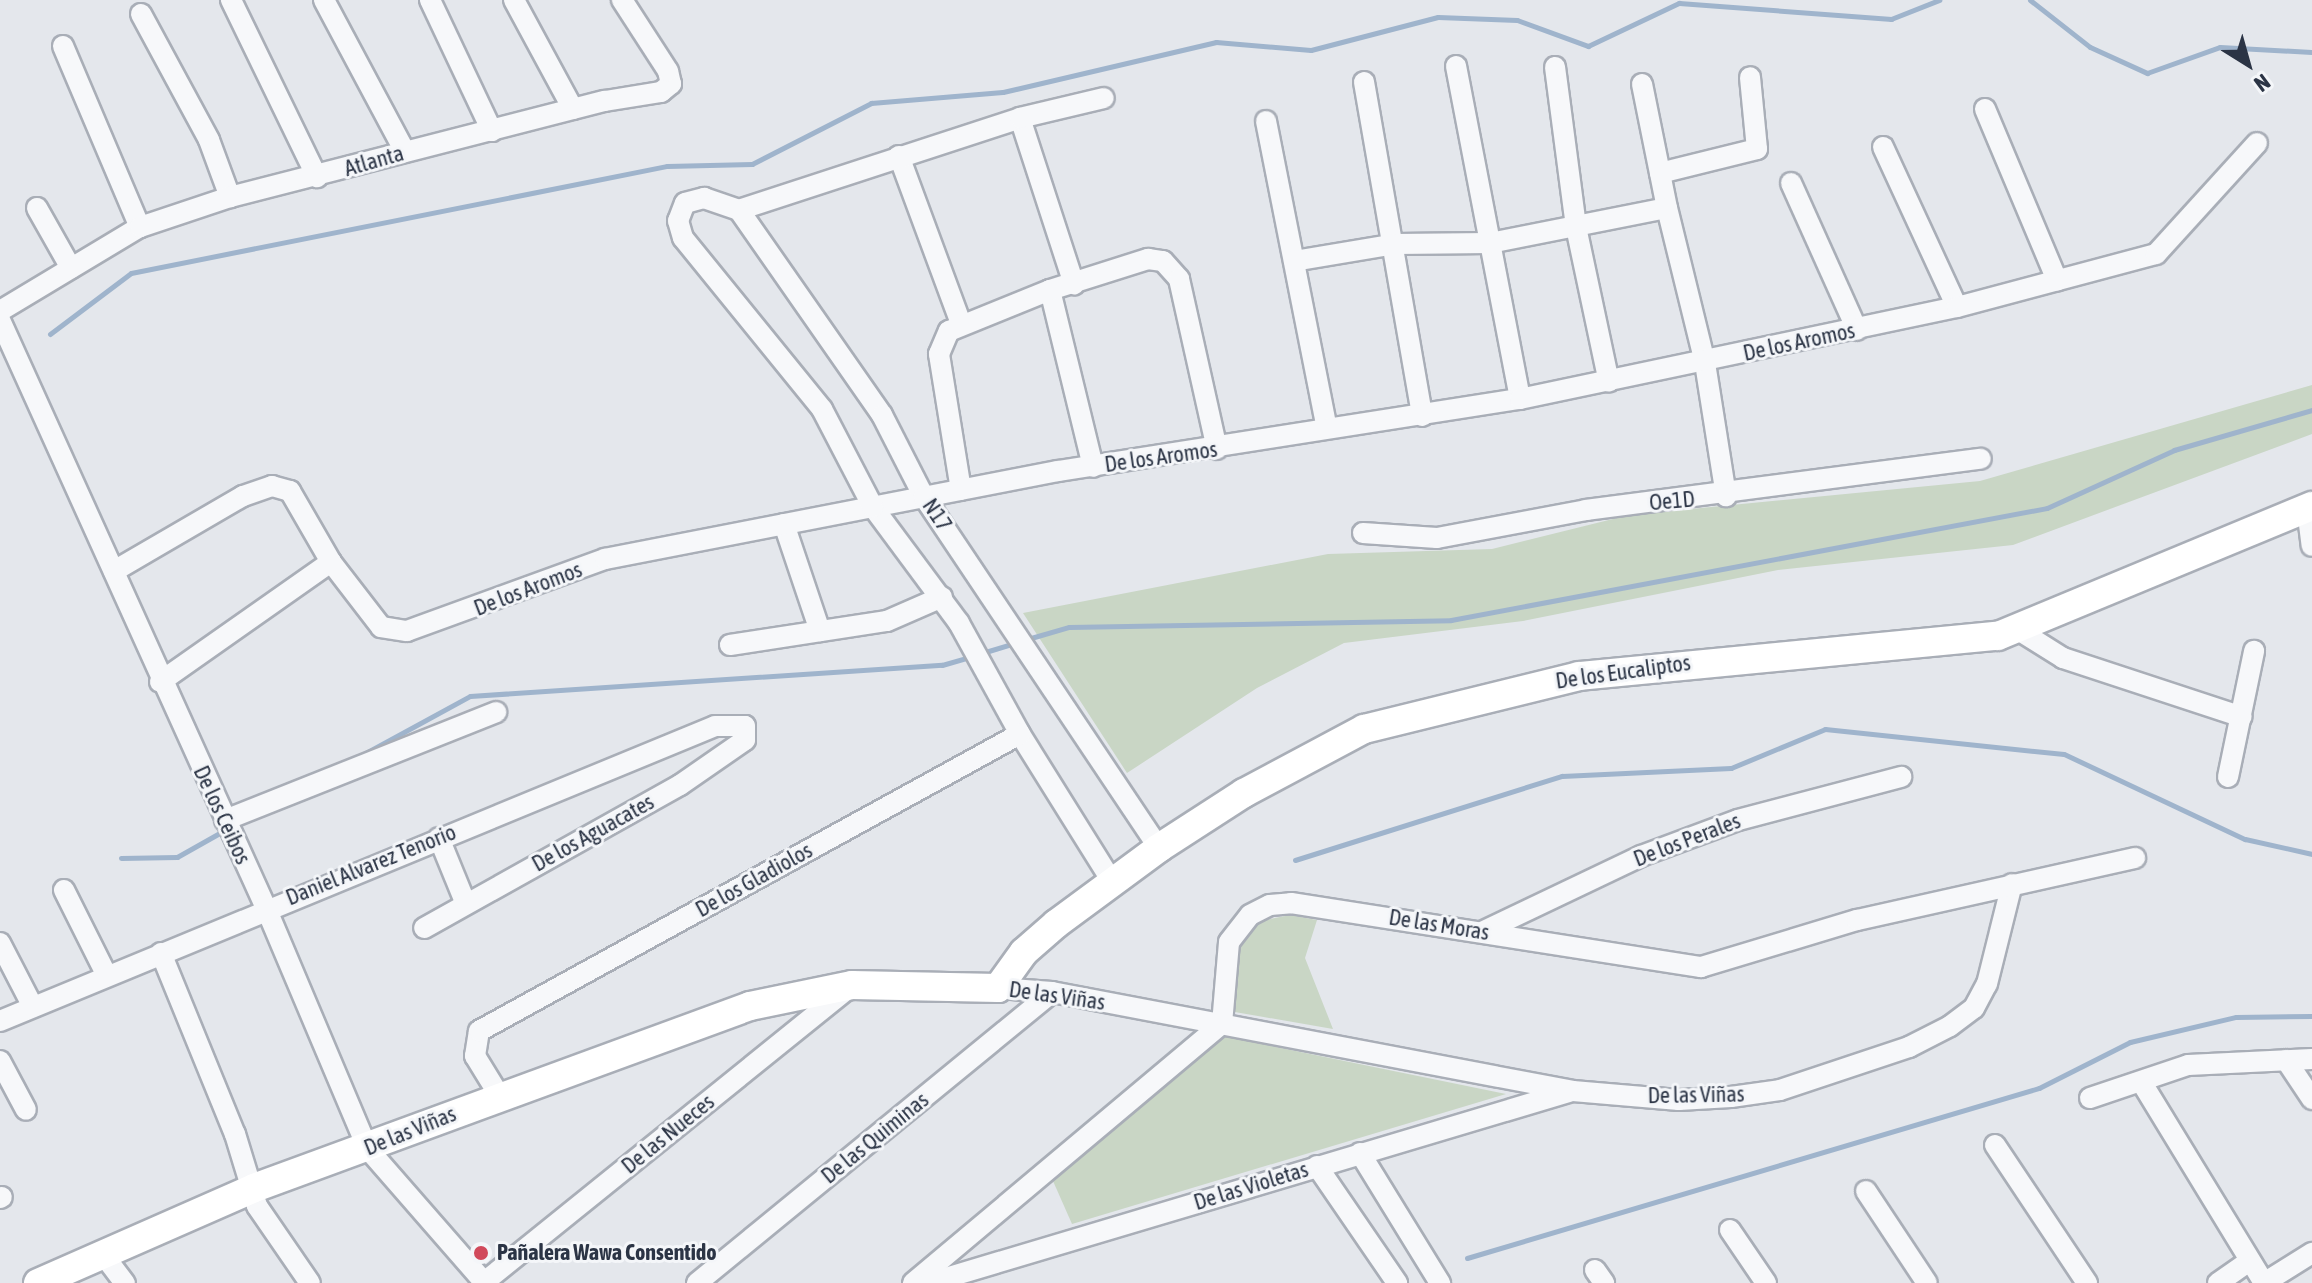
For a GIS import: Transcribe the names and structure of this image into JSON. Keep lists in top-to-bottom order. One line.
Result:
{"streets":{"street":["Atlanta","De los Aromos","Oe1D","N17","De los Eucaliptos","De los Ceibos","De los Aguacates","De los Perales","Daniel Alvarez Tenorio","De los Gladiolos","De las Moras","De las Viñas","De las Nueces","De las Quiminas","De las Violetas"]},"crossings":[["De los Aromos","N17"],["De los Aromos","De los Ceibos"],["N17","De los Eucaliptos"],["De los Eucaliptos","De las Viñas"],["De los Ceibos","Daniel Alvarez Tenorio"],["De los Ceibos","De las Viñas"],["De los Ceibos","De las Nueces"],["De los Aguacates","Daniel Alvarez Tenorio"],["De los Perales","De las Moras"],["De los Gladiolos","De las Viñas"],["De las Moras","De las Viñas"],["De las Viñas","De las Nueces"],["De las Viñas","De las Quiminas"],["De las Viñas","De las Violetas"]],"places":["Pañalera Wawa Consentido"],"north":"bottom right"}
